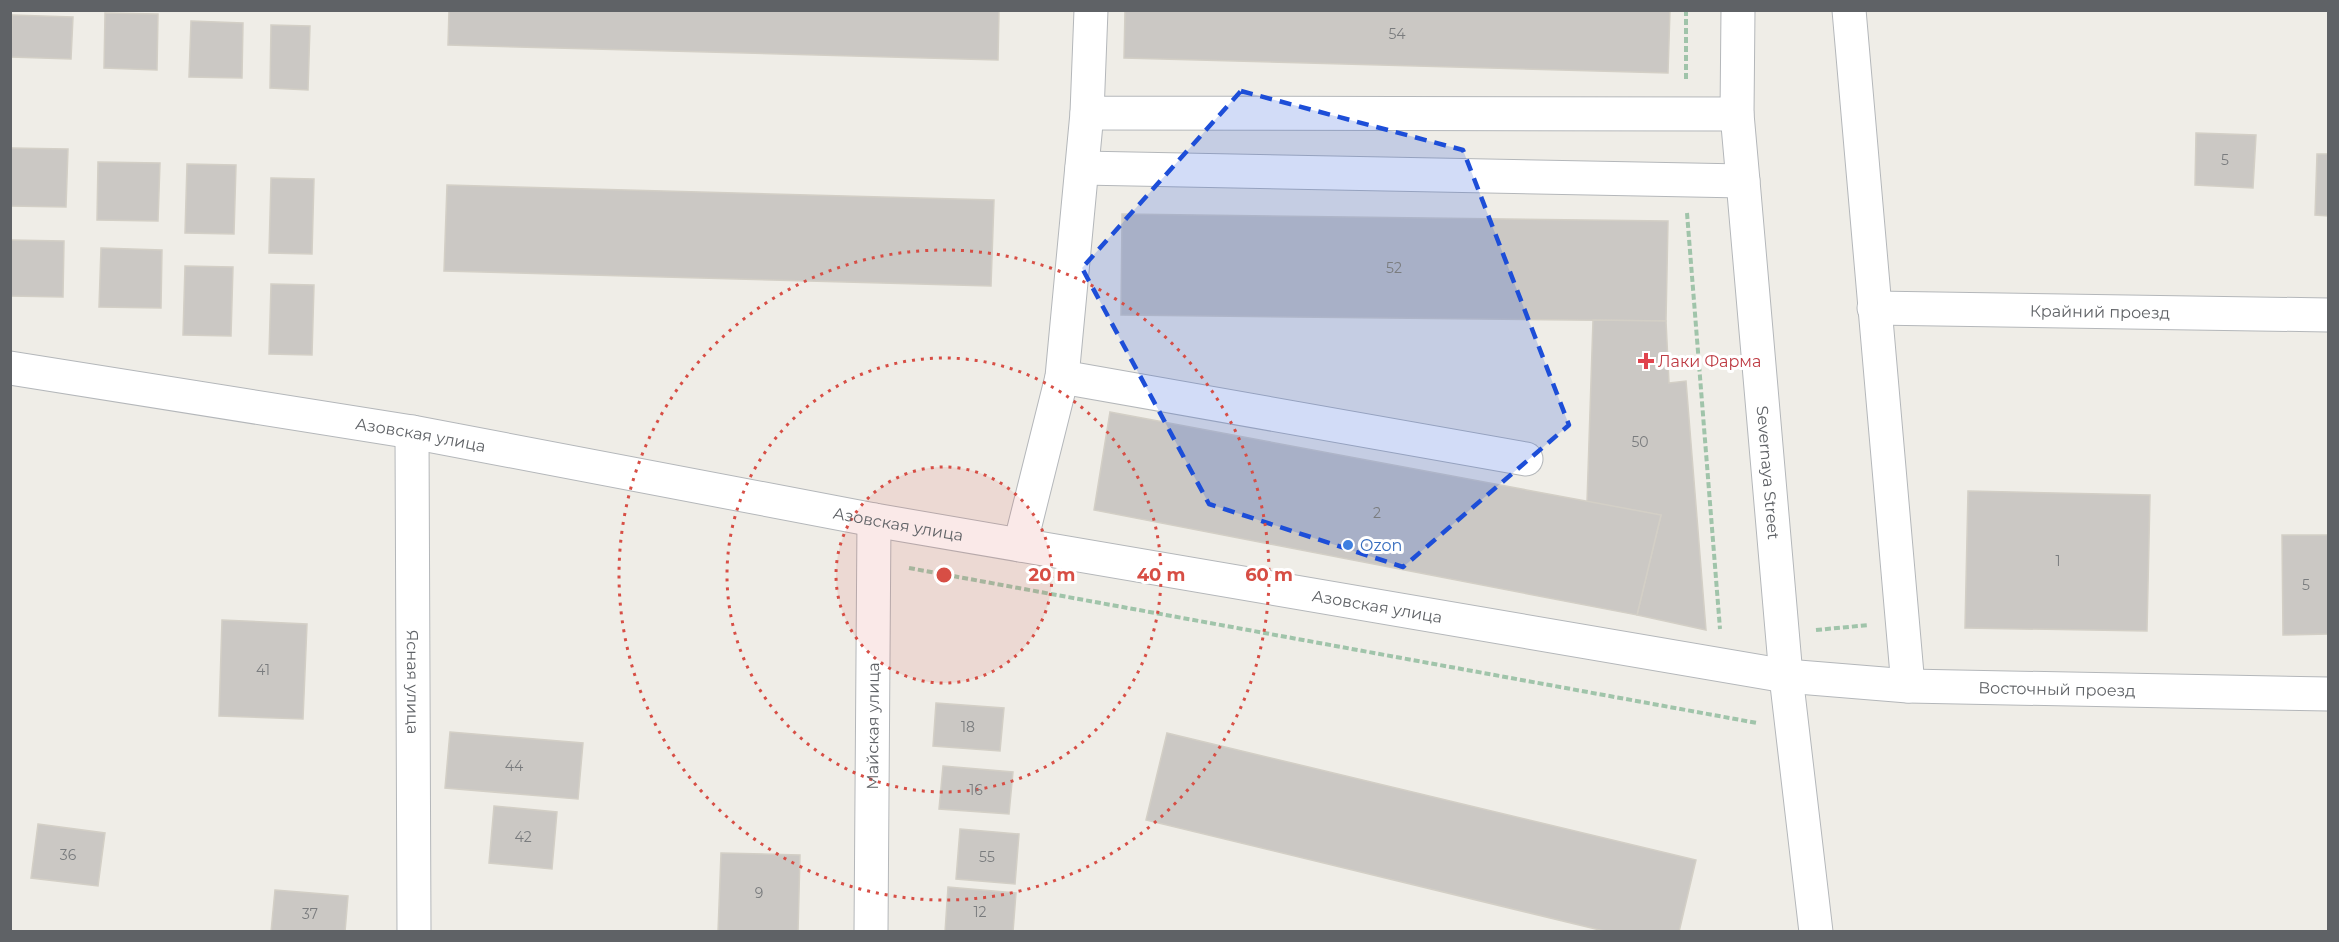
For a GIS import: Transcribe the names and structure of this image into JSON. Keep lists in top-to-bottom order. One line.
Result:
{"streets":{"street":["Крайний проезд","Азовская улица","Severnaya Street","Ясная улица","Восточный проезд","Майская улица"]},"crossings":[["Азовская улица","Severnaya Street"],["Азовская улица","Ясная улица"],["Азовская улица","Восточный проезд"],["Азовская улица","Майская улица"],["Severnaya Street","Восточный проезд"]],"places":{"health":["Лаки Фарма"],"other":["Ozon"]},"house_numbers":["54","5","52","50","2","1","5","41","18","44","16","42","36","55","9","12","37"],"rings":["20 m","40 m","60 m"]}
